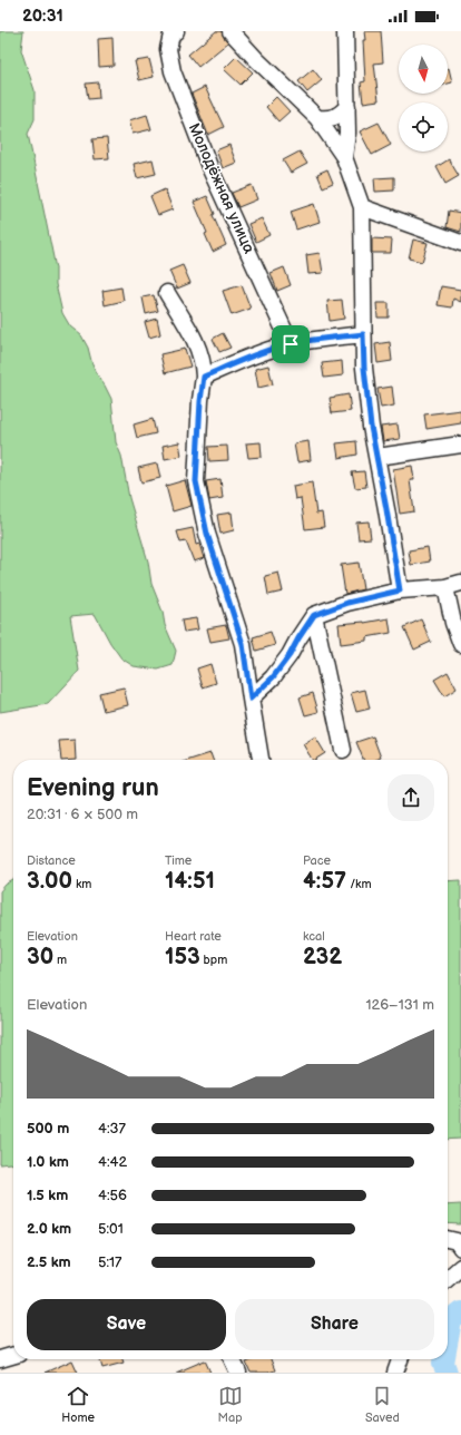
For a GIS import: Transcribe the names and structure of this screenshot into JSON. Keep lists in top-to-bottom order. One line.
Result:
{"streets":{"street":["Молодёжная улица"]},"north":"bottom","page":{"status":"20:31","heading":["Evening run","20:31 · 6 × 500 m"],"stats":[["Distance","3.00 km"],["Time","14:51"],["Pace","4:57 /km"],["Elevation","30 m"],["Heart rate","153 bpm"],["kcal","232"]],"chart":["Elevation","126–131 m"],"list":[{"name":"500 m","note":"4:37"},{"name":"1.0 km","note":"4:42"},{"name":"1.5 km","note":"4:56"},{"name":"2.0 km","note":"5:01"},{"name":"2.5 km","note":"5:17"}],"buttons":["Save","Share"],"tabs":["Home","Map","Saved"]}}
